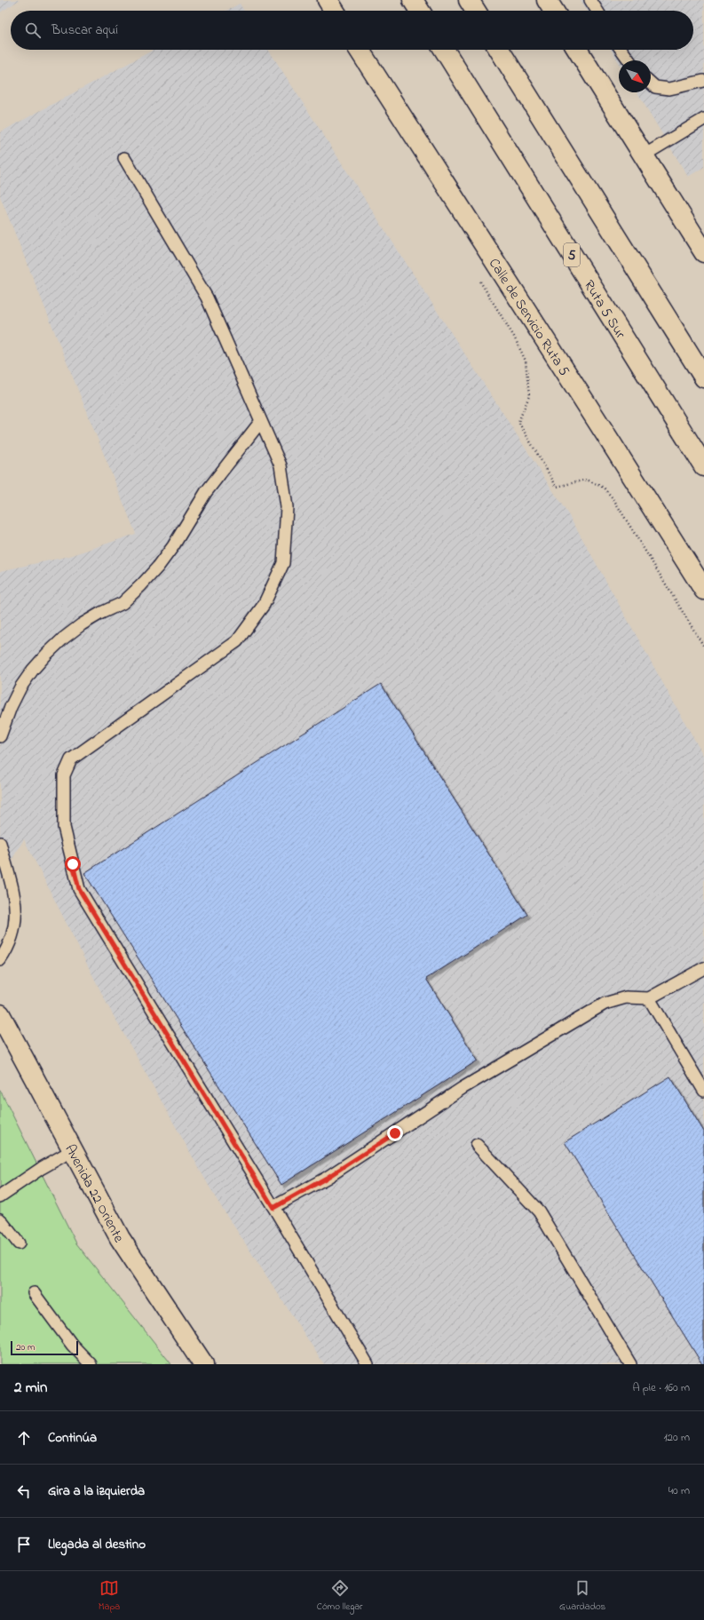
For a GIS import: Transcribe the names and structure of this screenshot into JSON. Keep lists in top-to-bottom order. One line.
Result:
{"streets":{"main road":["5","Ruta 5 Sur","Calle de Servicio Ruta 5","Avenida 22 Oriente"]},"scale_bar":"20 m","north":"bottom right","page":{"search":"Buscar aquí","scale":"20 m","heading":["2 min","A pie · 160 m"],"list":[["Continúa","120 m"],["Gira a la izquierda","40 m"],"Llegada al destino"],"nav":["Mapa","Cómo llegar","Guardados"]}}
